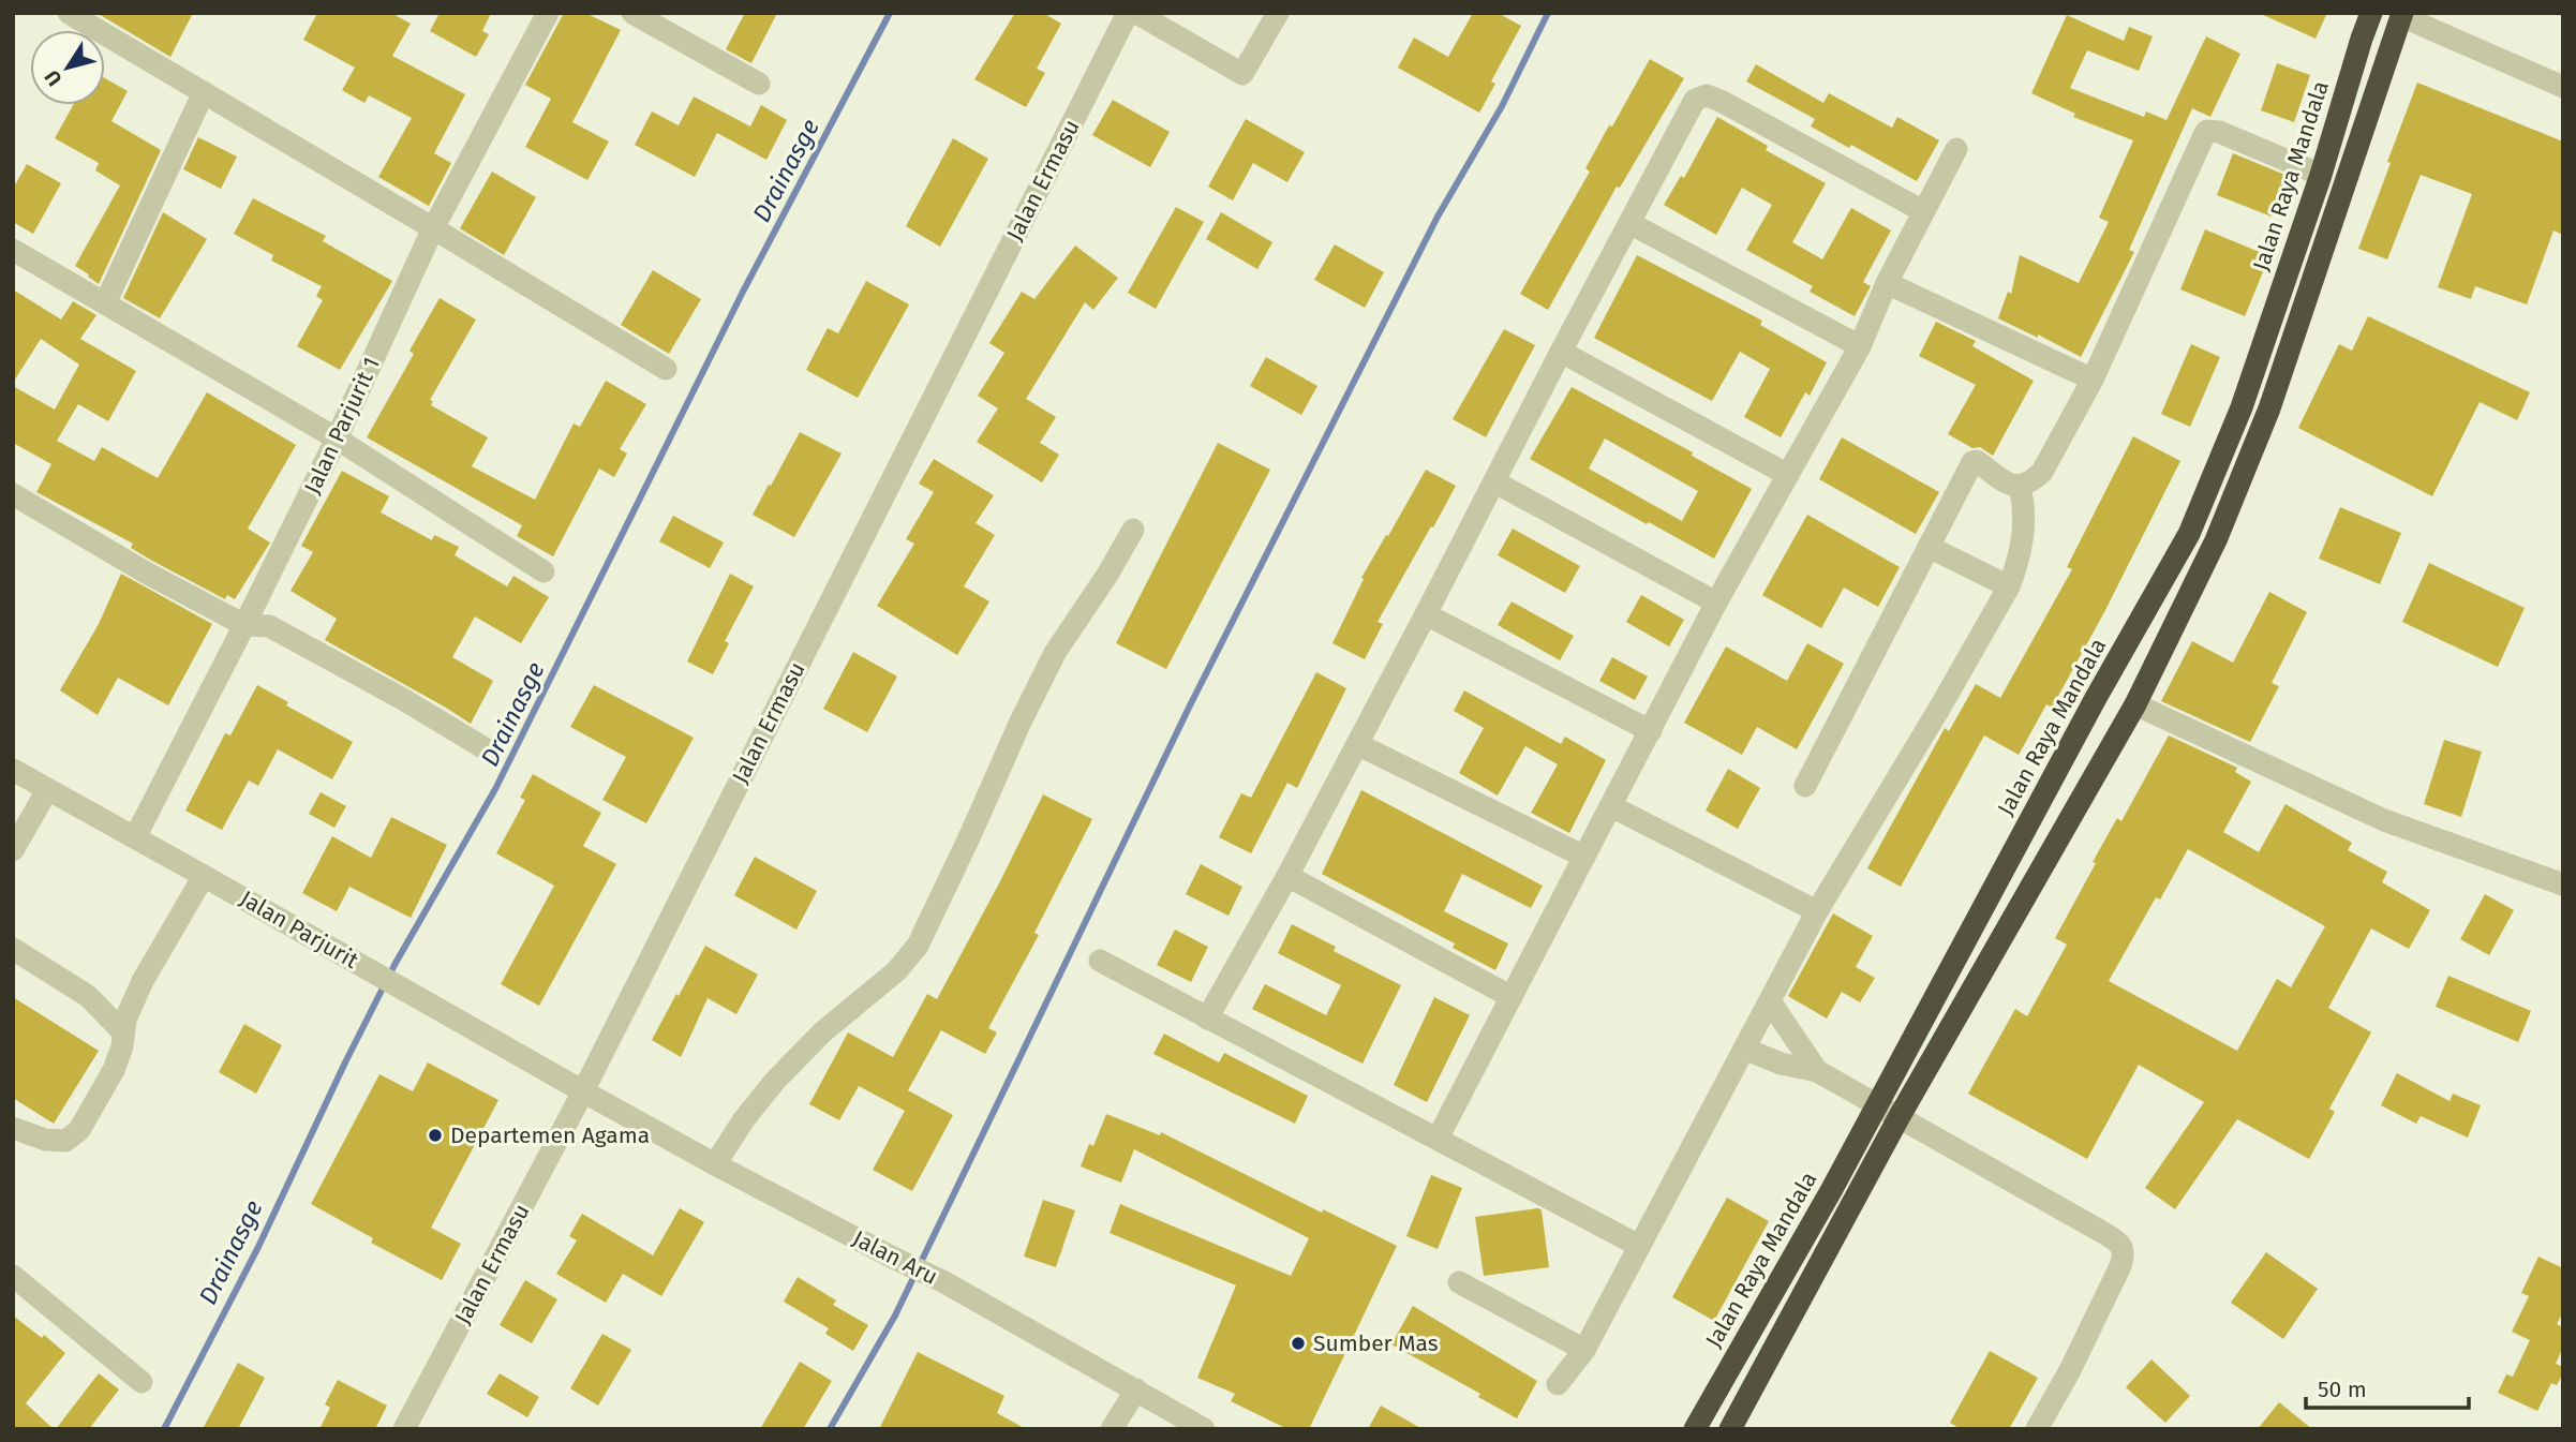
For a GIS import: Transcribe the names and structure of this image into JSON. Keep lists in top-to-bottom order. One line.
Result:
{"streets":{"highway":["Jalan Raya Mandala"],"street":["Jalan Ermasu","Jalan Parjurit 1","Jalan Parjurit","Jalan Aru"]},"crossings":[["Jalan Ermasu","Jalan Parjurit"],["Jalan Ermasu","Jalan Aru"],["Jalan Parjurit 1","Jalan Parjurit"],["Jalan Parjurit","Jalan Aru"]],"water":["Drainasge"],"places":["Departemen Agama","Sumber Mas"],"scale_bar":"50 m","north":"bottom left"}
